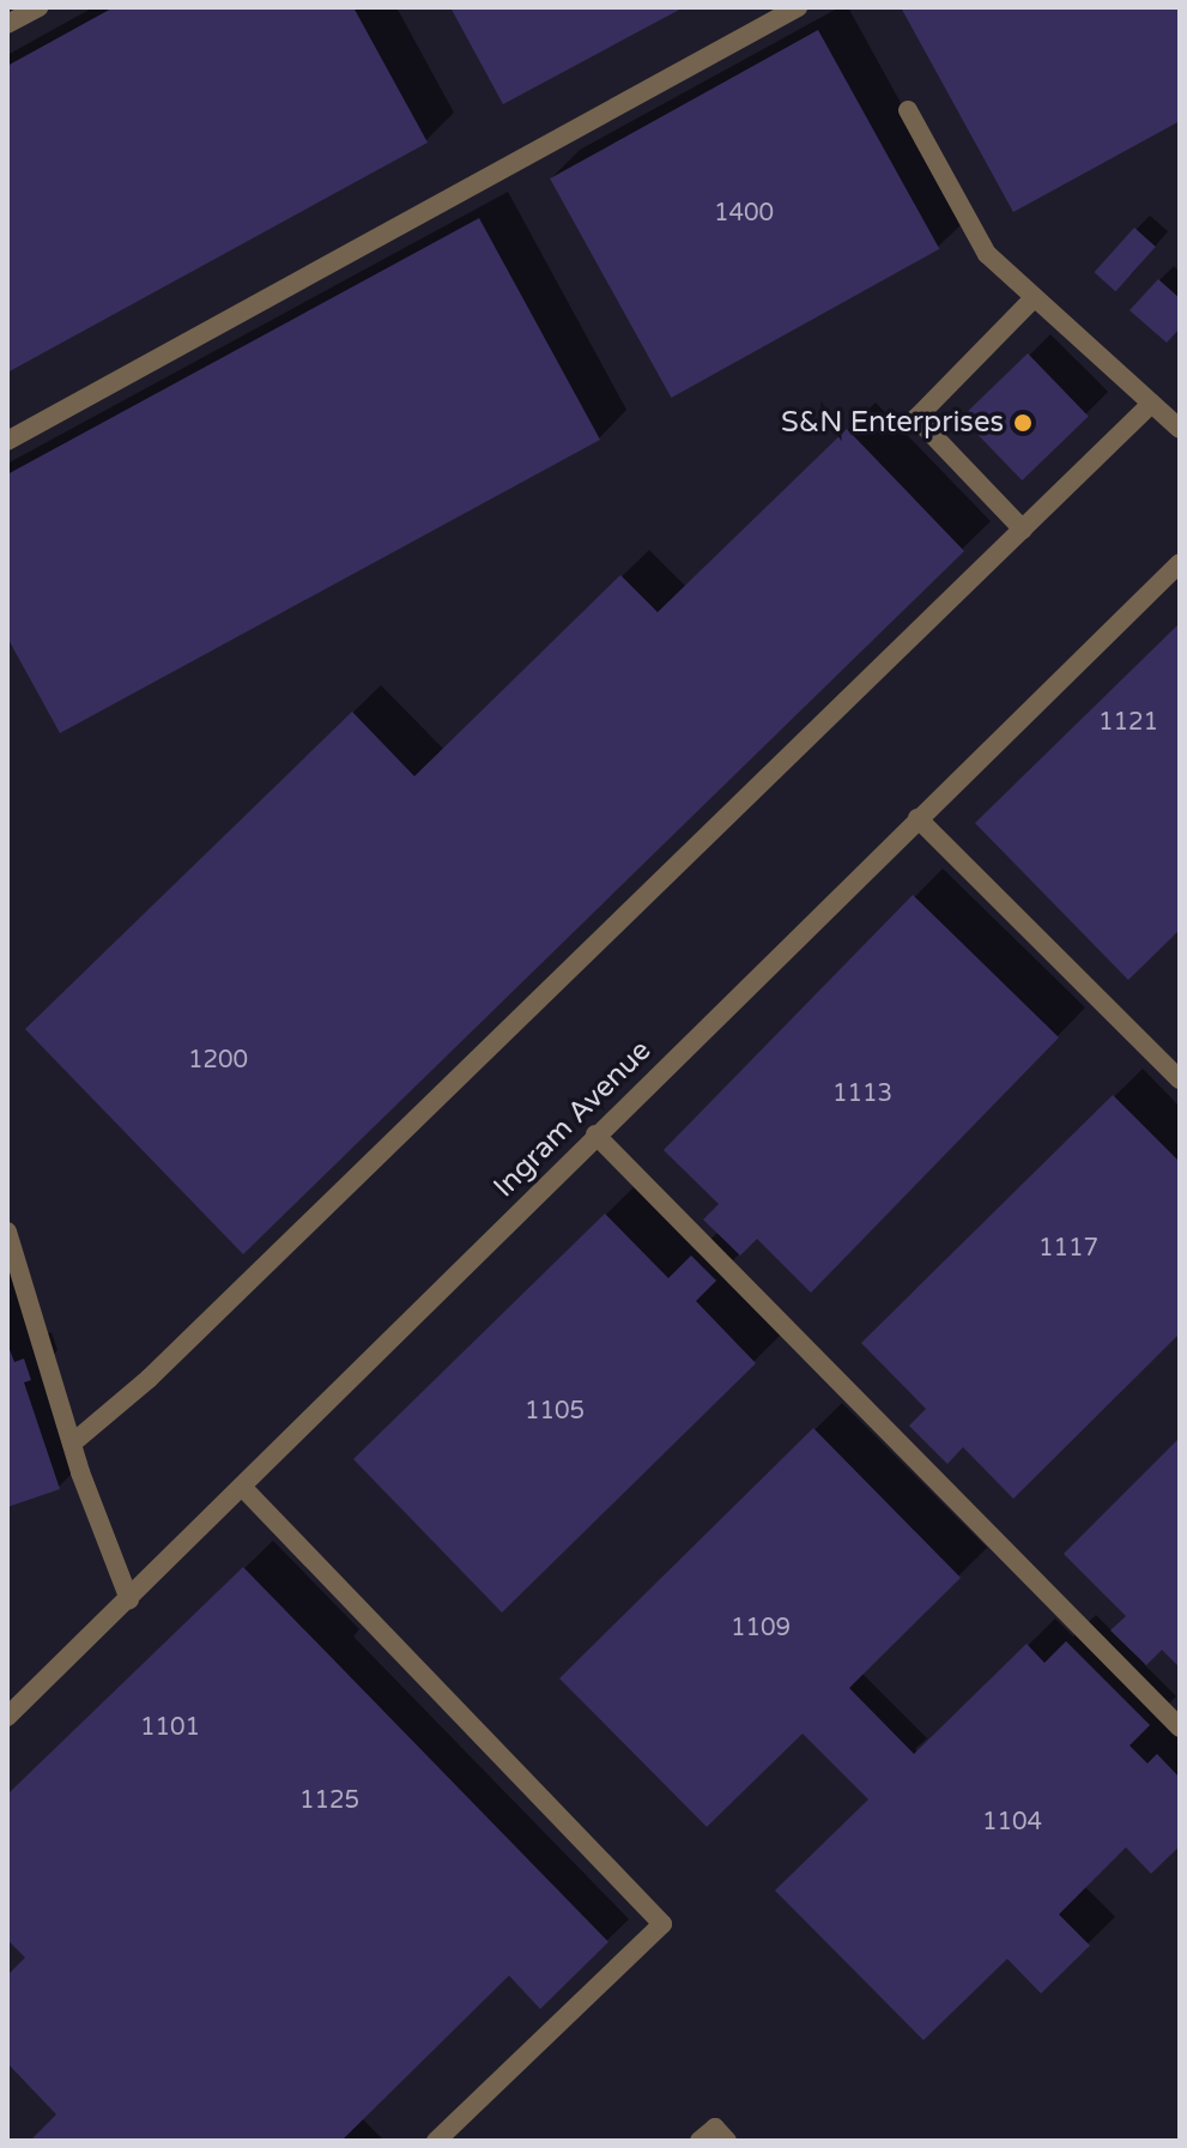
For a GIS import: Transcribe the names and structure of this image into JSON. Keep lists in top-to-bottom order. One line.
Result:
{"streets":{"street":["Ingram Avenue"]},"places":["S&N Enterprises"],"house_numbers":["1400","1121","1200","1113","1117","1105","1109","1101","1125","1104"]}
